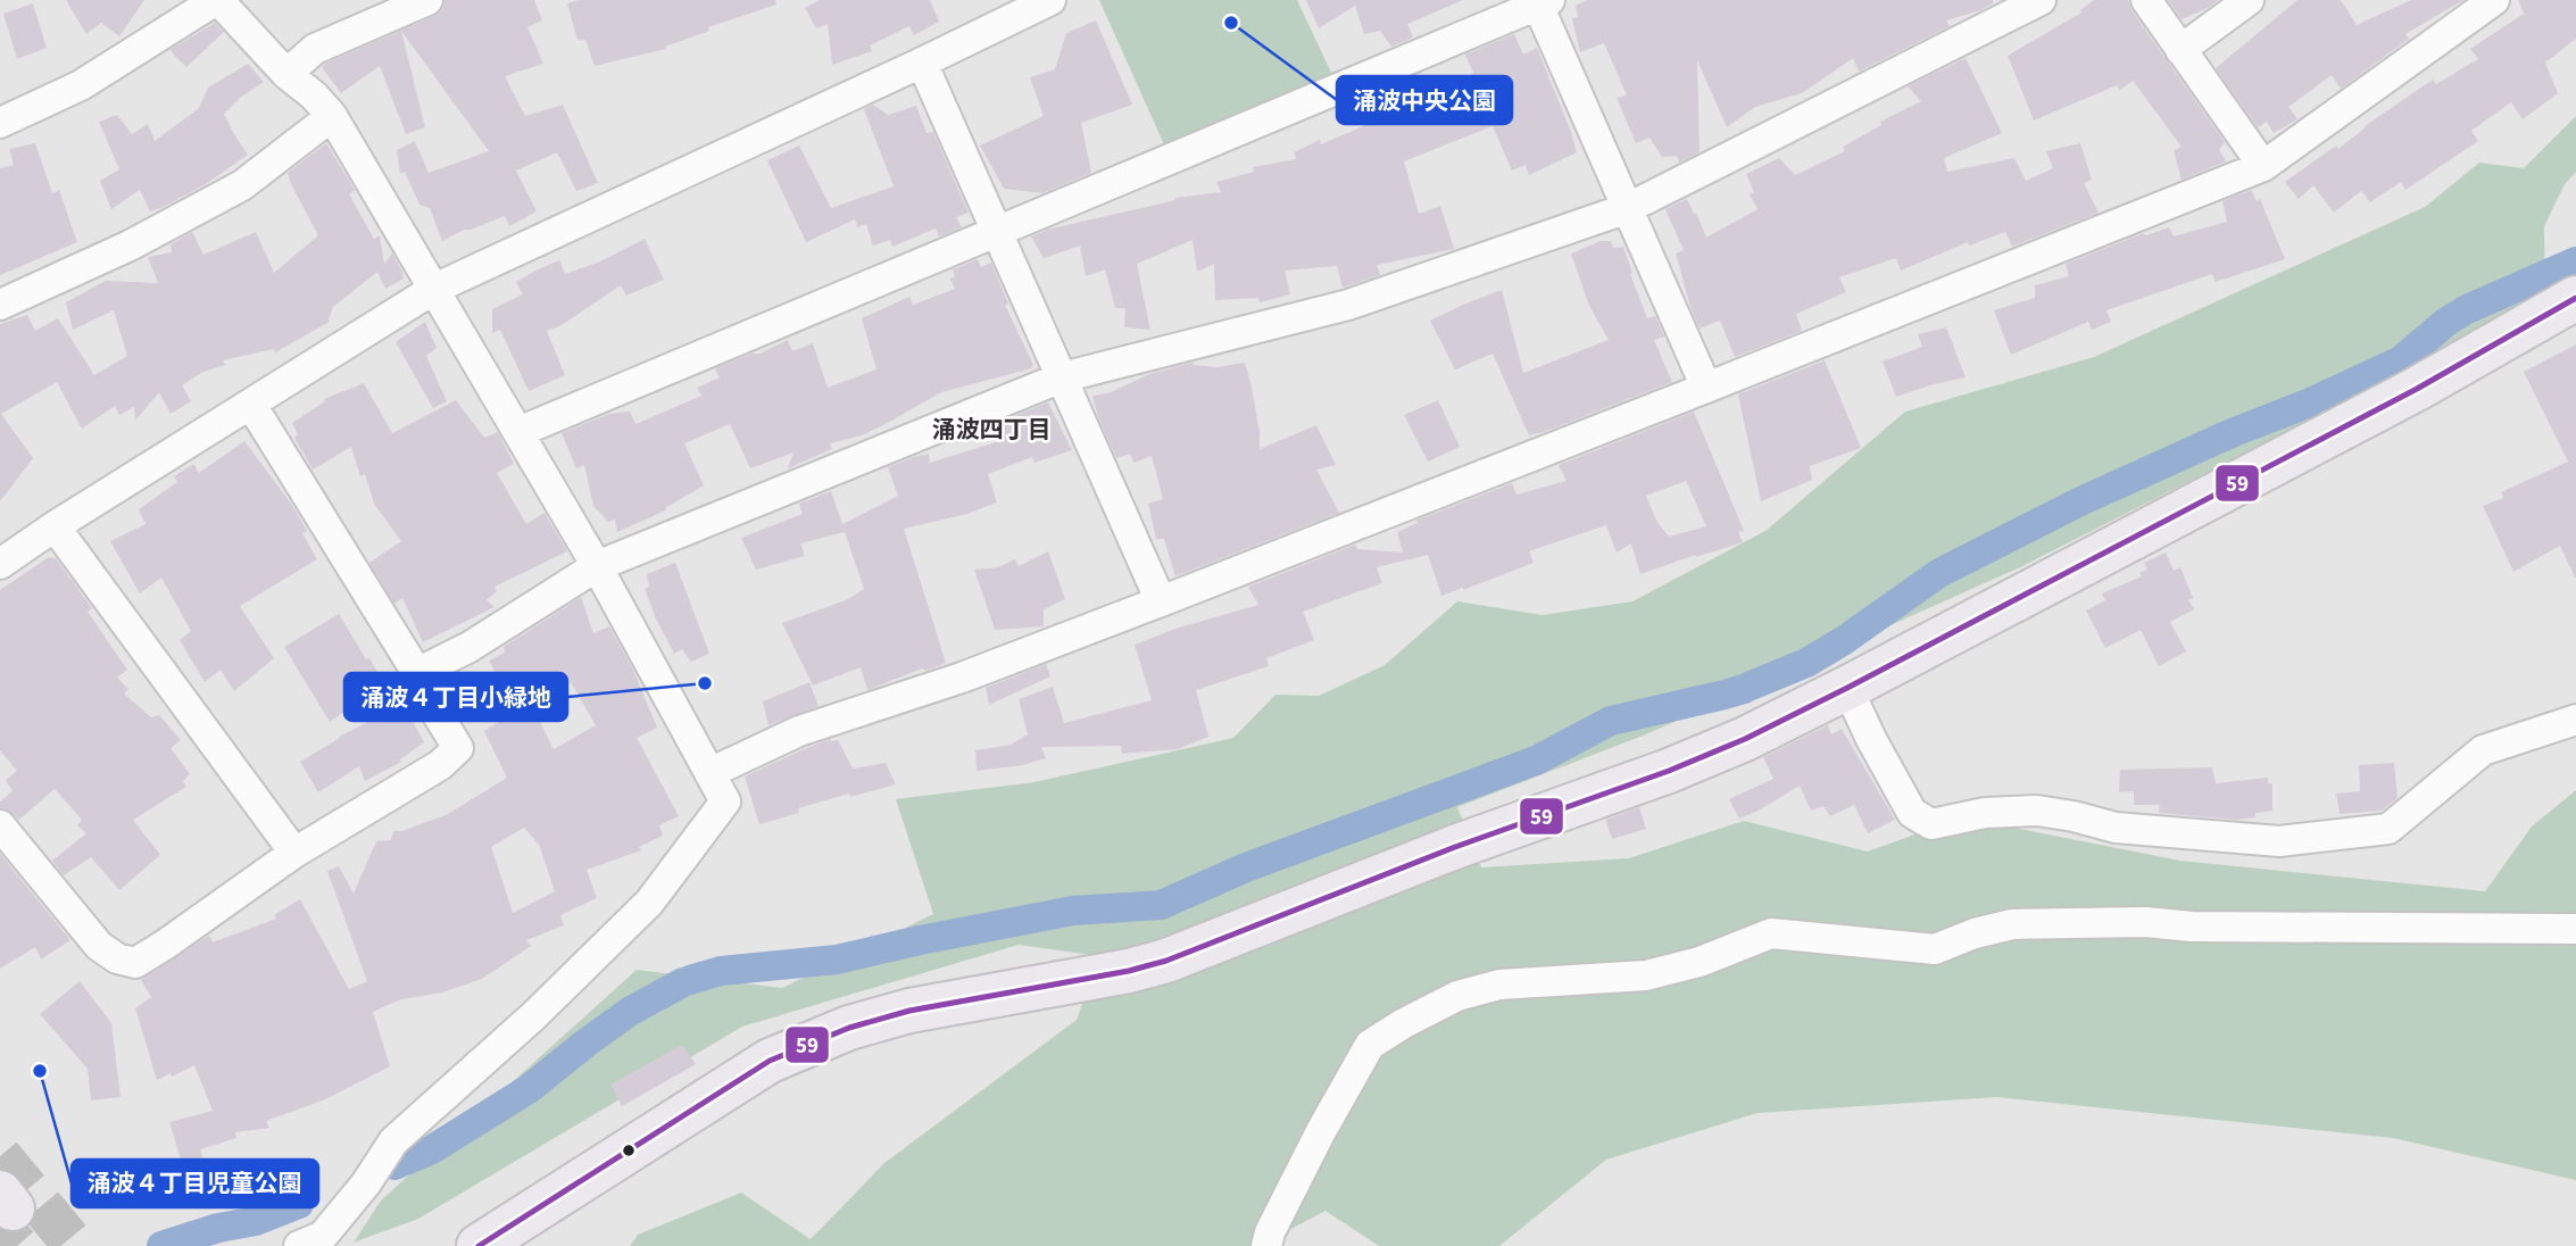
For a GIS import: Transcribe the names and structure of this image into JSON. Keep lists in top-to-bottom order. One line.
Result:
{"districts":["涌波四丁目"],"places":["涌波中央公園","涌波４丁目小緑地","涌波４丁目児童公園"],"lines":["transit line 59"]}
